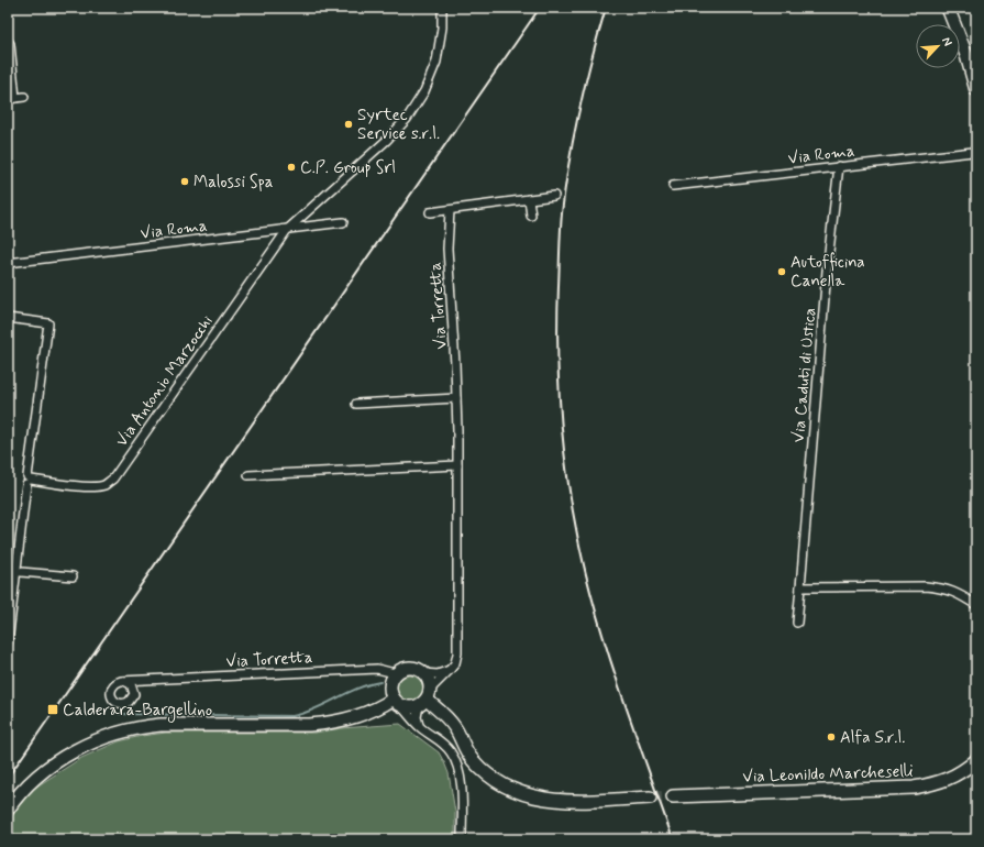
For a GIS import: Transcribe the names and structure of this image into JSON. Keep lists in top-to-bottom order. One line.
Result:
{"streets":{"street":["Via Roma","Via Torretta","Via Caduti di Ustica","Via Antonio Marzocchi","Via Leonildo Marcheselli"]},"crossings":[["Via Roma","Via Caduti di Ustica"],["Via Roma","Via Antonio Marzocchi"]],"places":{"other":["Syrtec Service s.r.l.","C.P. Group Srl","Malossi Spa","Autofficina Canella","Alfa S.r.l."],"transit":["Calderara-Bargellino"]},"north":"top right"}
